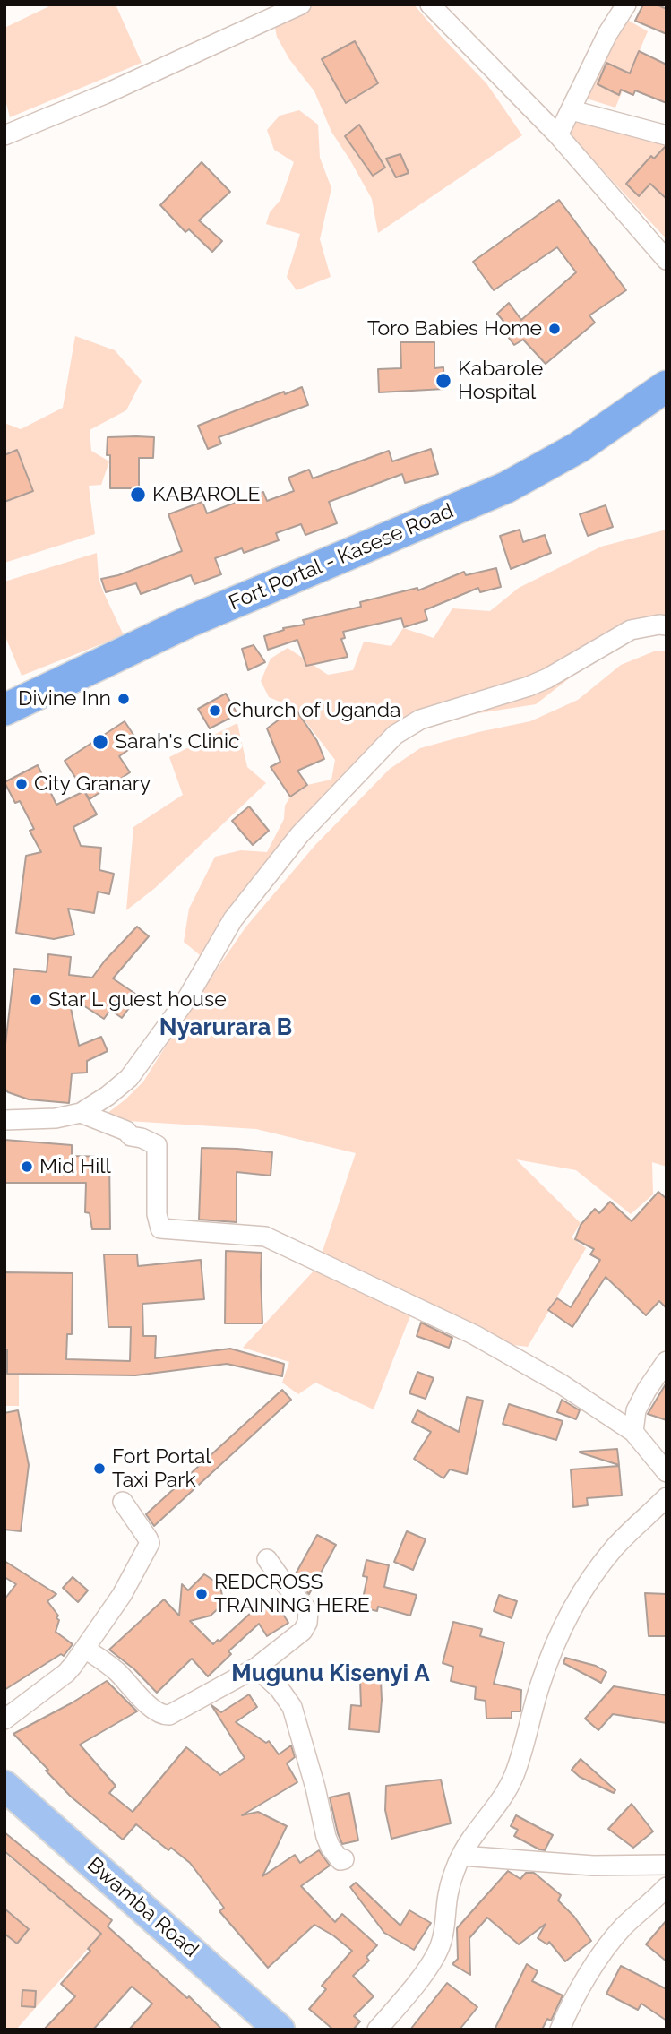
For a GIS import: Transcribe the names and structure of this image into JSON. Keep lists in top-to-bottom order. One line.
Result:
{"streets":{"highway":["Fort Portal - Kasese Road"],"main road":["Bwamba Road"]},"districts":["Nyarurara B","Mugunu Kisenyi A"],"places":["Toro Babies Home","Kabarole Hospital","KABAROLE","Divine Inn","Church of Uganda","Sarah's Clinic","City Granary","Star L guest house","Mid Hill","Fort Portal Taxi Park","REDCROSS TRAINING HERE"]}
